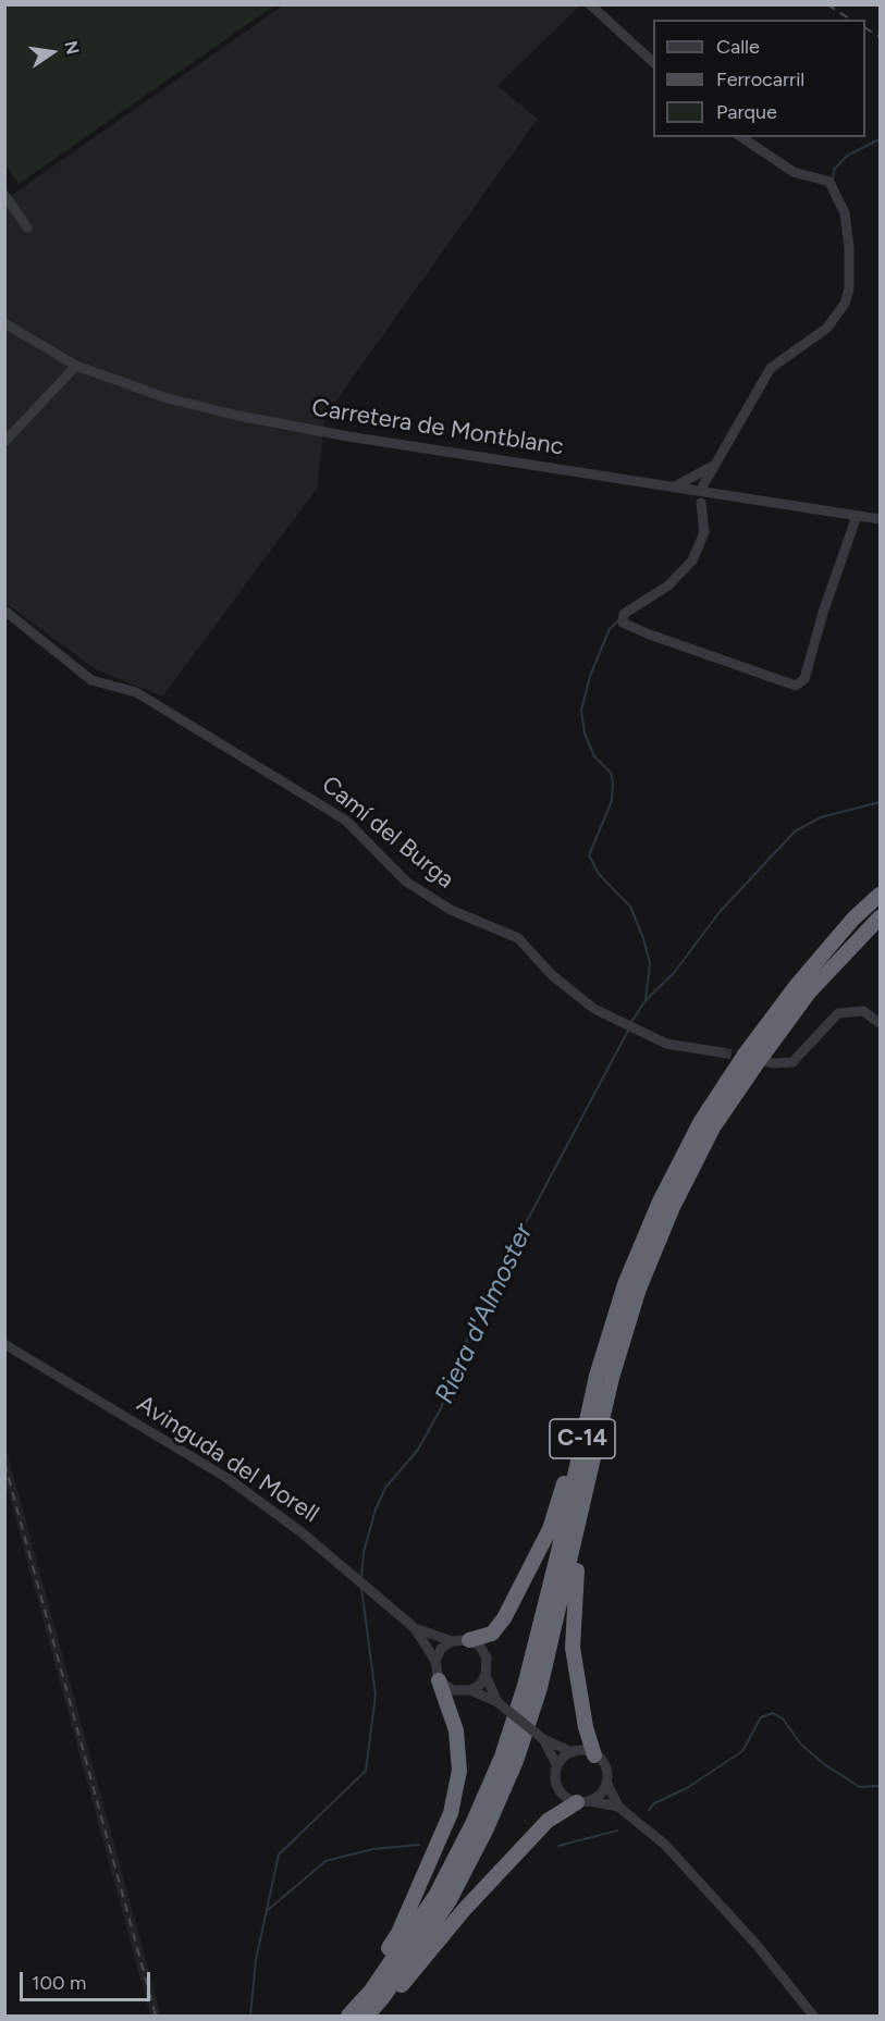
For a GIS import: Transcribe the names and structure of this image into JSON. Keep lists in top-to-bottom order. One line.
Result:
{"streets":{"highway":["C-14"],"street":["Carretera de Montblanc","Camí del Burga","Avinguda del Morell"]},"water":["Riera d'Almoster"],"legend":["Calle","Ferrocarril","Parque"],"scale_bar":"100 m","north":"right"}
